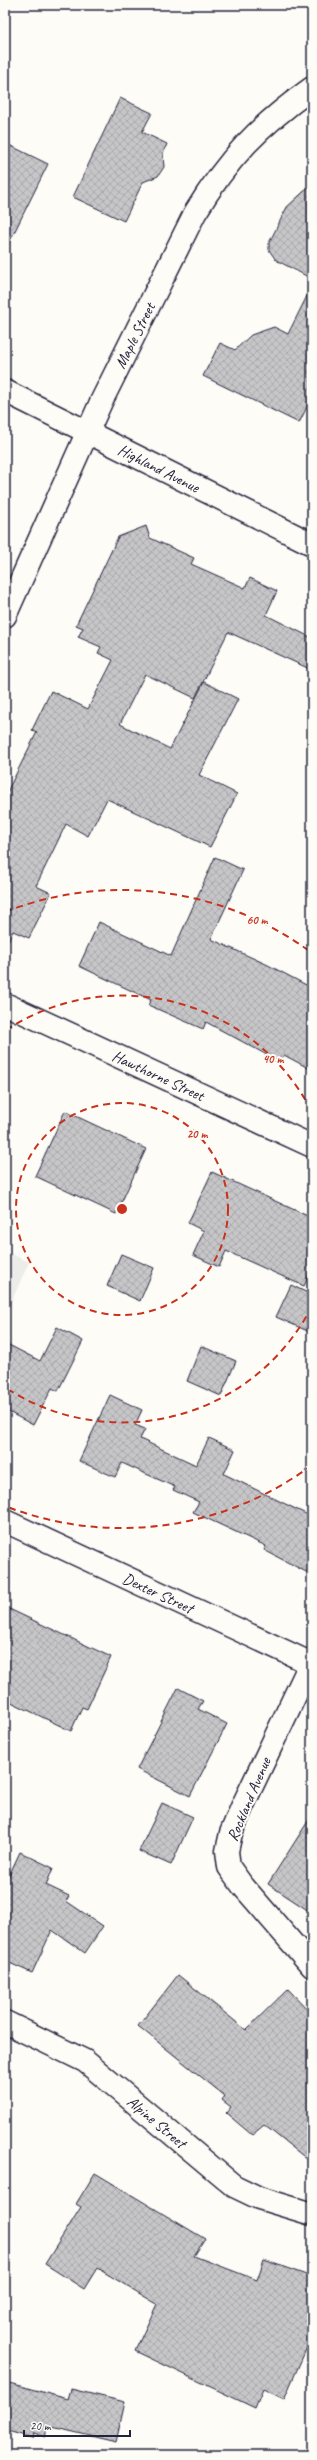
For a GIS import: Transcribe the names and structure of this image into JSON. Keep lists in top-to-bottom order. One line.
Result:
{"streets":{"street":["Maple Street","Highland Avenue","Hawthorne Street","Dexter Street","Rockland Avenue","Alpine Street"]},"crossings":[["Maple Street","Highland Avenue"],["Dexter Street","Rockland Avenue"]],"scale_bar":"20 m","rings":["60 m","40 m","20 m"]}
